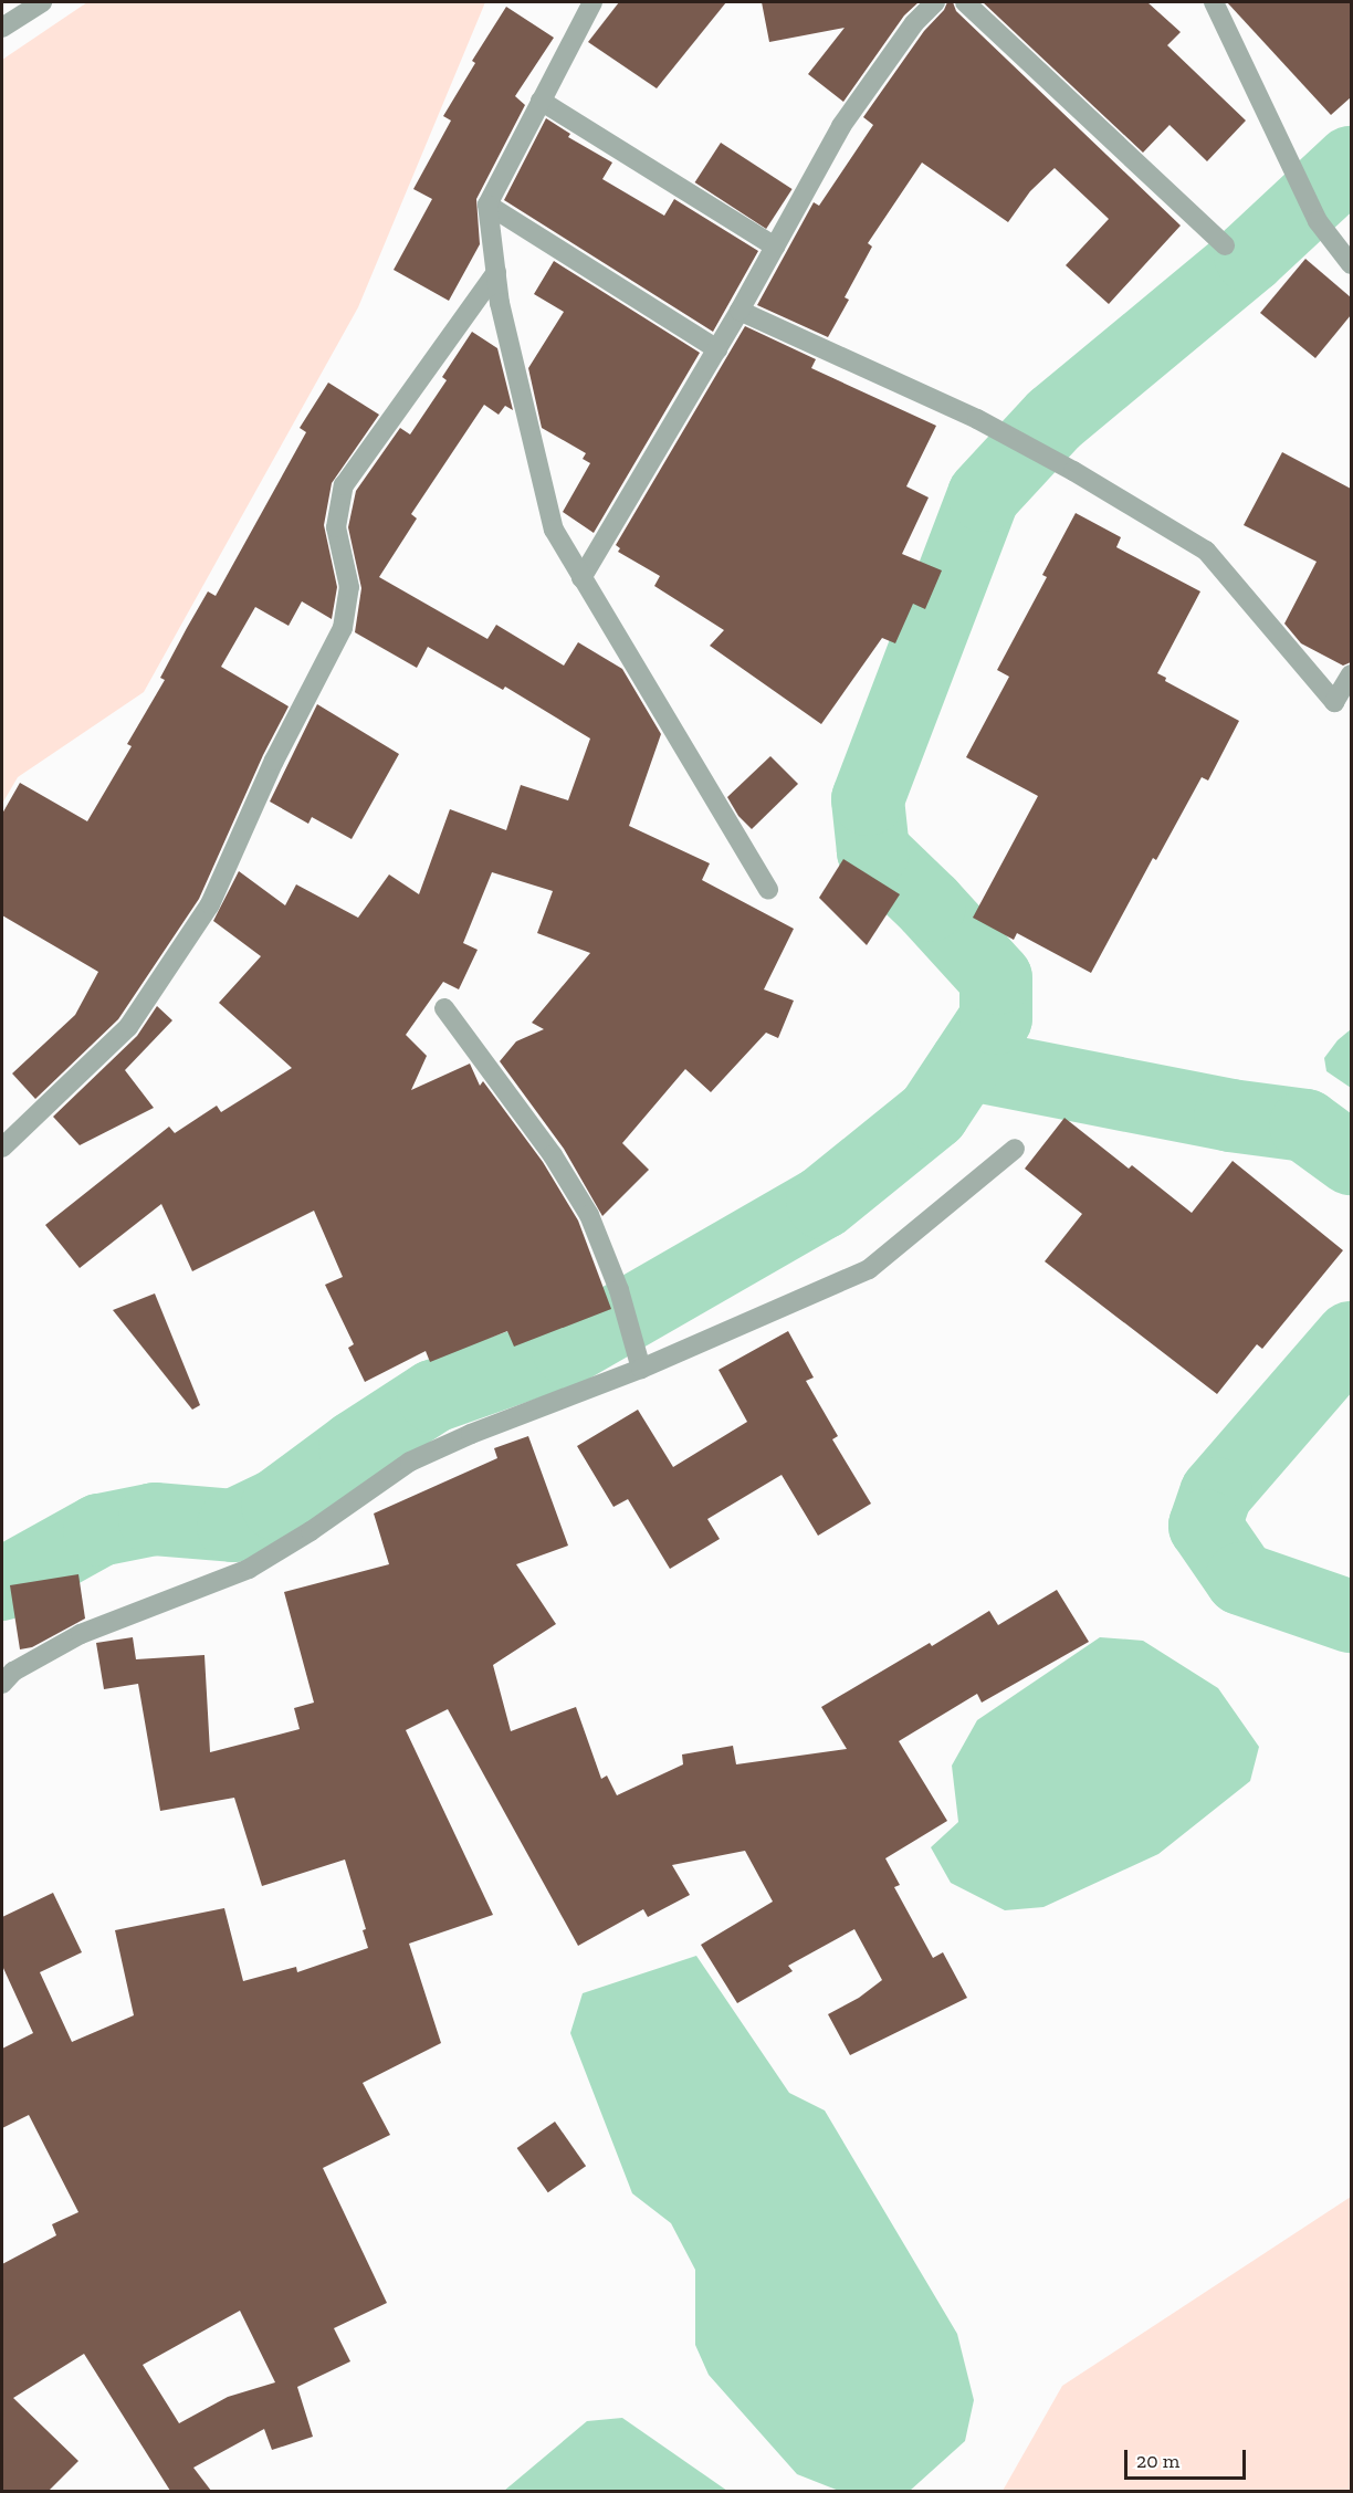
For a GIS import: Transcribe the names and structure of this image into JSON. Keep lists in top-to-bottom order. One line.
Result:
{"scale_bar":"20 m"}
